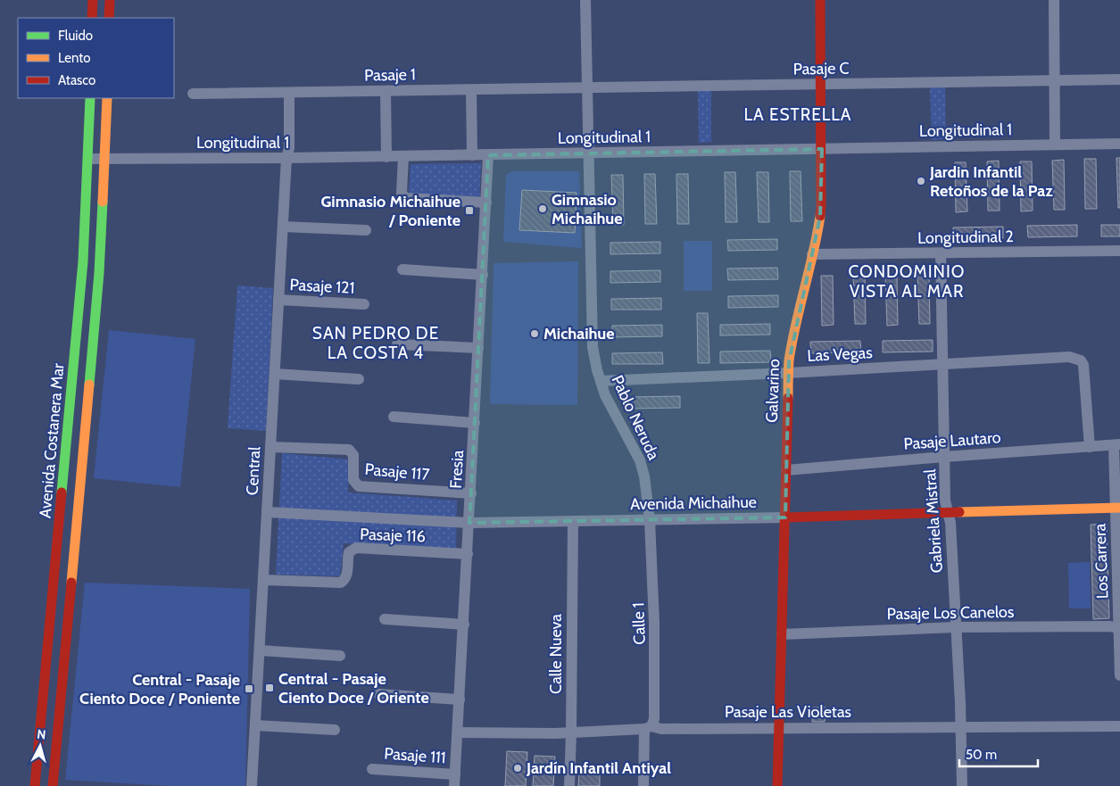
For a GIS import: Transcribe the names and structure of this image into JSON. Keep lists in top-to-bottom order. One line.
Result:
{"streets":{"main road":["Galvarino","Avenida Costanera Mar","Avenida Michaihue"],"street":["Pasaje C","Pasaje 1","Longitudinal 1","Longitudinal 2","Pasaje 121","Las Vegas","Pablo Neruda","Pasaje Lautaro","Fresia","Central","Pasaje 117","Gabriela Mistral","Pasaje 116","Los Carrera","Pasaje Los Canelos","Calle 1","Calle Nueva","Pasaje Las Violetas","Pasaje 111"]},"crossings":[["Pasaje C","Pasaje 1"],["Pasaje C","Galvarino"],["Pasaje C","Pablo Neruda"],["Pasaje 1","Pablo Neruda"],["Pasaje 1","Central"],["Longitudinal 1","Galvarino"],["Longitudinal 1","Pablo Neruda"],["Longitudinal 1","Avenida Costanera Mar"],["Longitudinal 1","Fresia"],["Longitudinal 1","Central"],["Longitudinal 2","Galvarino"],["Longitudinal 2","Gabriela Mistral"],["Pasaje 121","Central"],["Las Vegas","Galvarino"],["Las Vegas","Pablo Neruda"],["Las Vegas","Pasaje Lautaro"],["Las Vegas","Gabriela Mistral"],["Galvarino","Pasaje Lautaro"],["Galvarino","Avenida Michaihue"],["Galvarino","Pasaje Los Canelos"],["Galvarino","Pasaje Las Violetas"],["Pablo Neruda","Avenida Michaihue"],["Pablo Neruda","Calle 1"],["Pasaje Lautaro","Gabriela Mistral"],["Pasaje Lautaro","Los Carrera"],["Fresia","Pasaje 117"],["Fresia","Avenida Michaihue"],["Fresia","Pasaje 116"],["Fresia","Pasaje Las Violetas"],["Fresia","Pasaje 111"],["Central","Pasaje 117"],["Central","Avenida Michaihue"],["Central","Pasaje 116"],["Avenida Michaihue","Gabriela Mistral"],["Avenida Michaihue","Los Carrera"],["Avenida Michaihue","Calle 1"],["Avenida Michaihue","Calle Nueva"],["Gabriela Mistral","Pasaje Los Canelos"],["Gabriela Mistral","Pasaje Las Violetas"],["Los Carrera","Pasaje Los Canelos"],["Calle 1","Pasaje Las Violetas"],["Calle Nueva","Pasaje Las Violetas"]],"districts":["LA ESTRELLA","CONDOMINIO VISTA AL MAR","SAN PEDRO DE LA COSTA 4"],"places":{"other":["Jardin Infantil Retoños de la Paz","Gimnasio Michaihue","Michaihue","Jardín Infantil Antiyal"],"transit":["Gimnasio Michaihue / Poniente","Central - Pasaje Ciento Doce / Oriente","Central - Pasaje Ciento Doce / Poniente"]},"legend":["Fluido","Lento","Atasco"],"scale_bar":"50 m","north":"top"}
